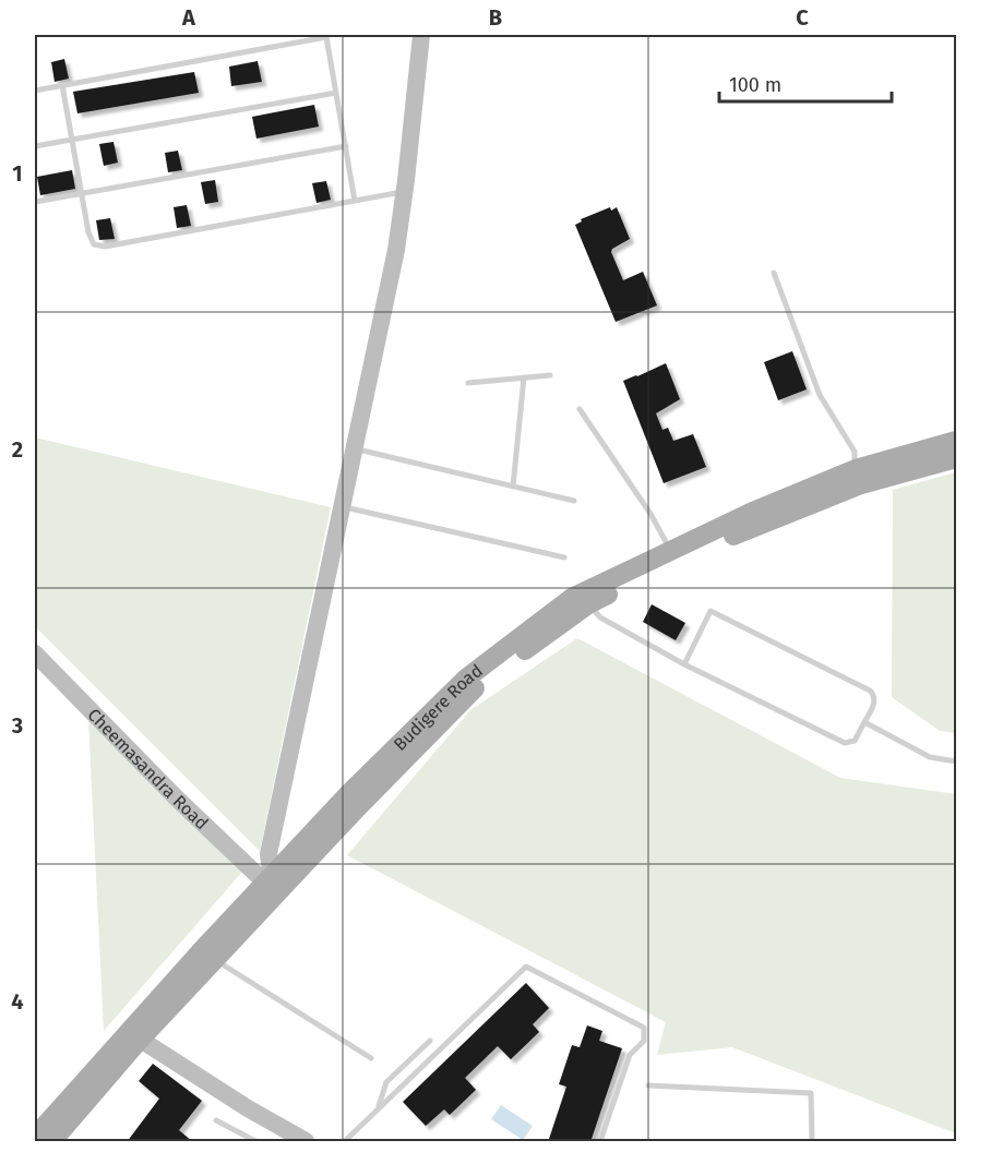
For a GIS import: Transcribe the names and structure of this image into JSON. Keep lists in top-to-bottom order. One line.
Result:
{"streets":{"main road":["Budigere Road"],"street":["Cheemasandra Road"]},"crossings":[["Budigere Road","Cheemasandra Road"]],"scale_bar":"100 m","grid":{"columns":["A","B","C"],"rows":["1","2","3","4"]}}
